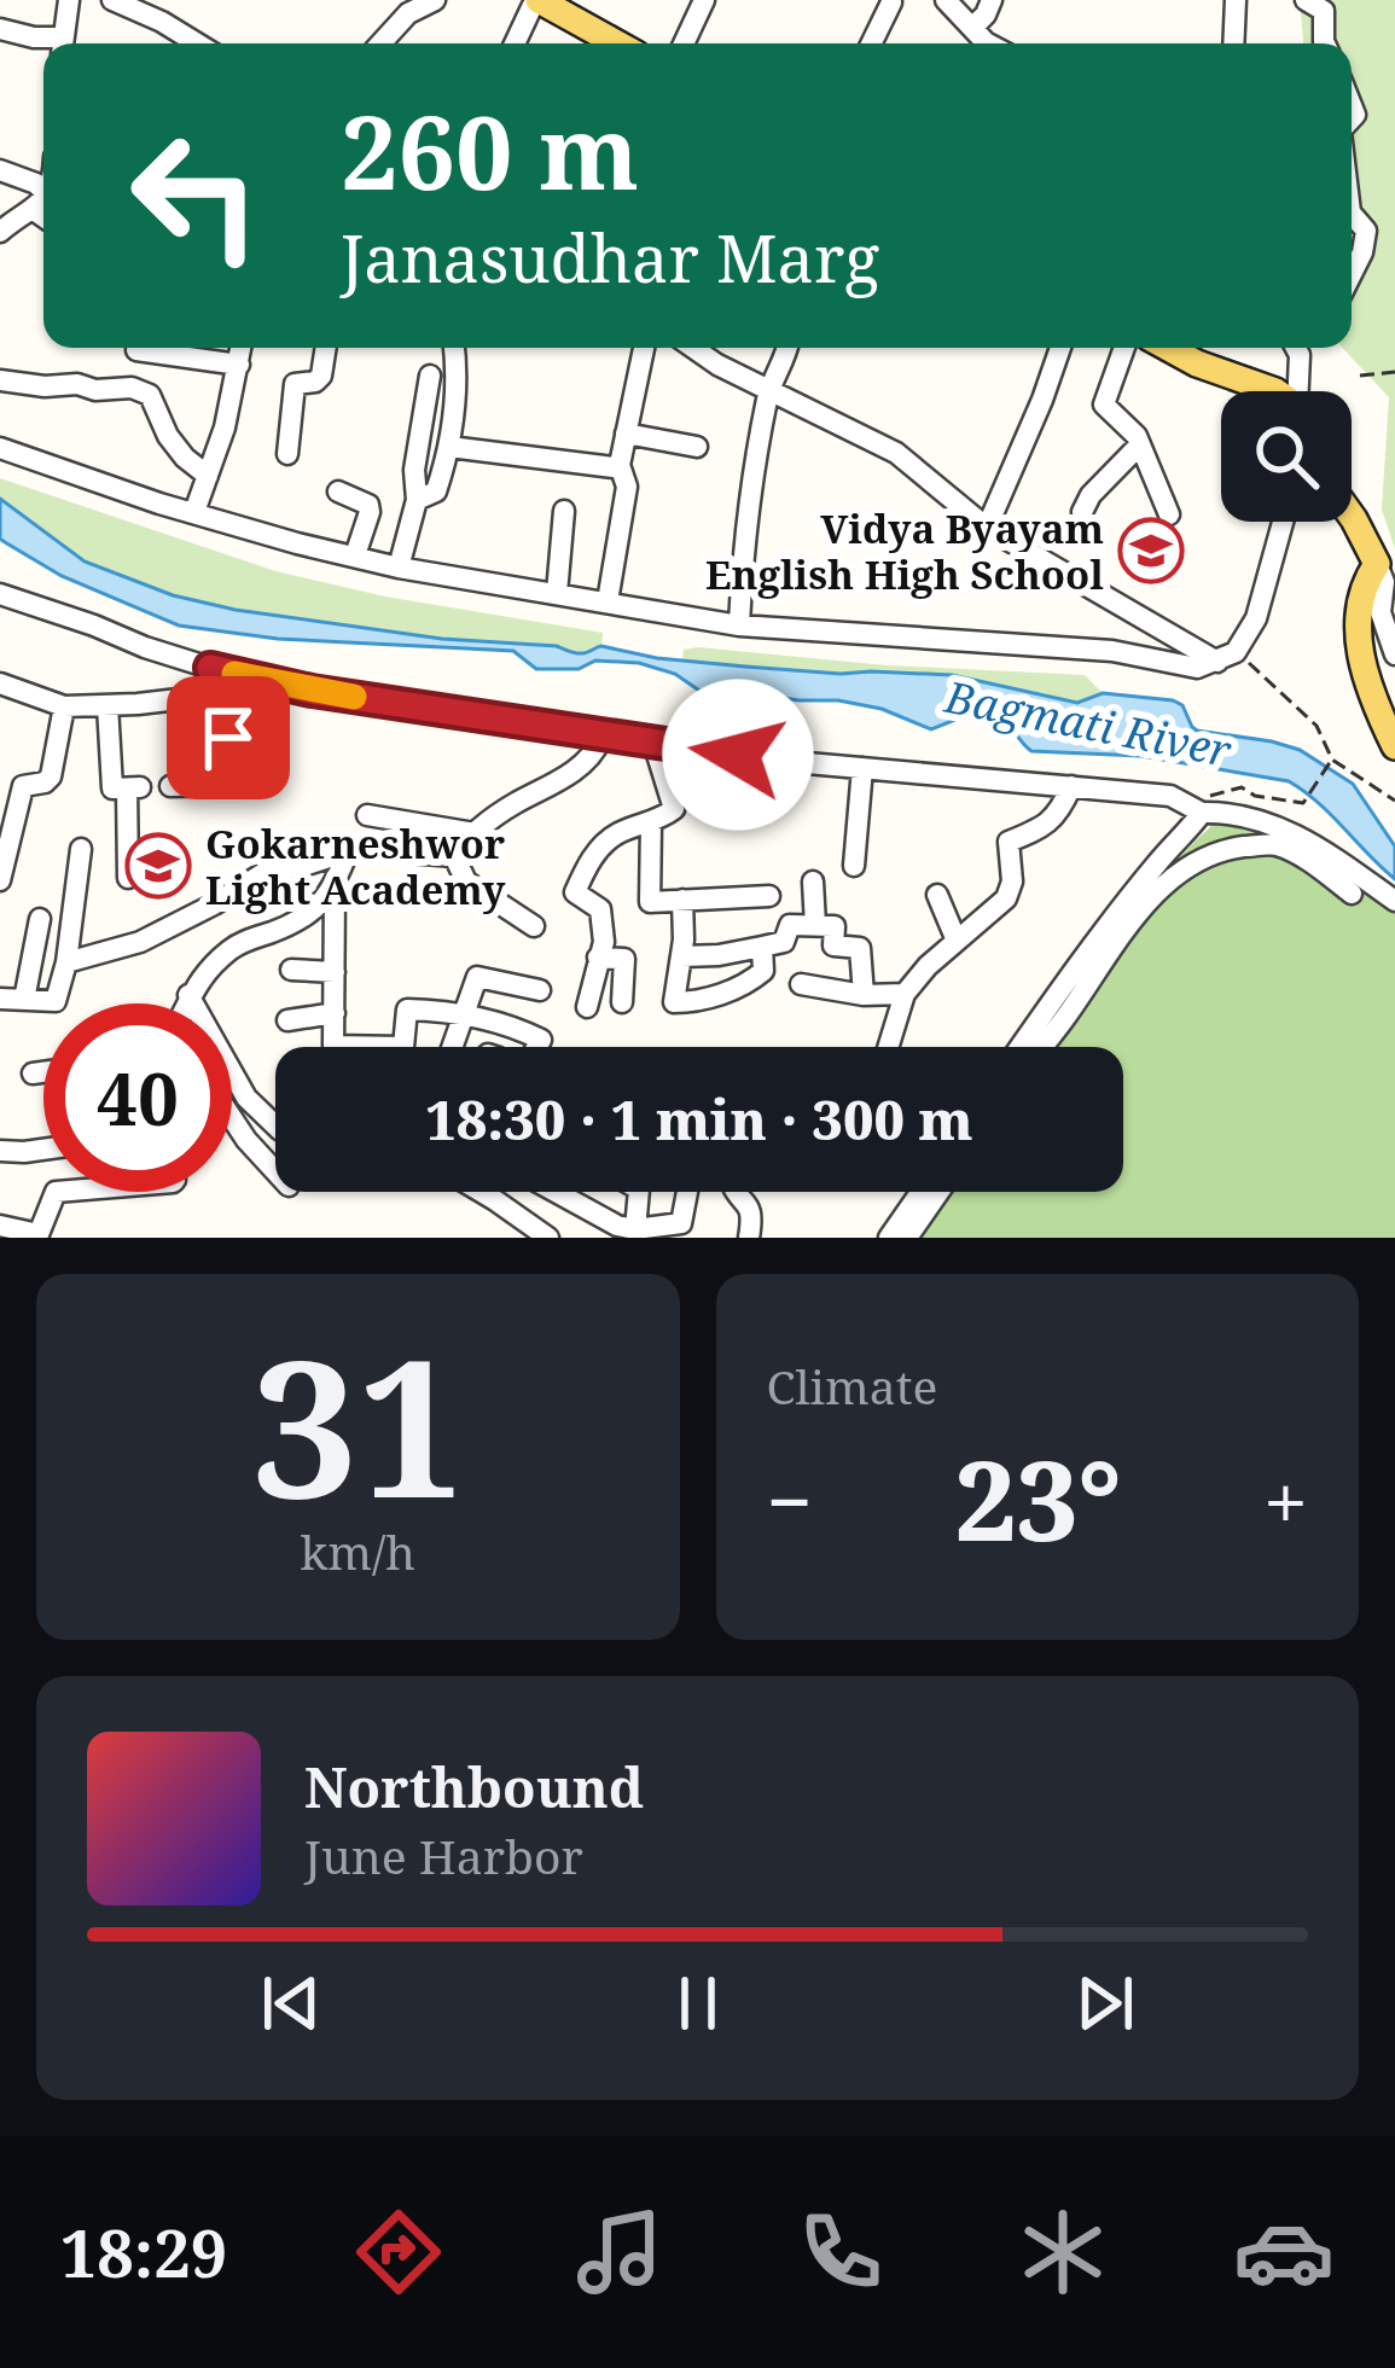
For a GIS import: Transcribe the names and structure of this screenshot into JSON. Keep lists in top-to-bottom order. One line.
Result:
{"water":["Bagmati River"],"places":{"school or university":["Vidya Byayam English High School","Gokarneshwor Light Academy"]},"page":{"turn":["260 m","Janasudhar Marg"],"limit":"40","trip":"18:30 · 1 min · 300 m","tile":[["31","km/h"],"Climate"],"heat":["−","23°","+"],"song":["Northbound","June Harbor"],"tabs":"18:29"}}
